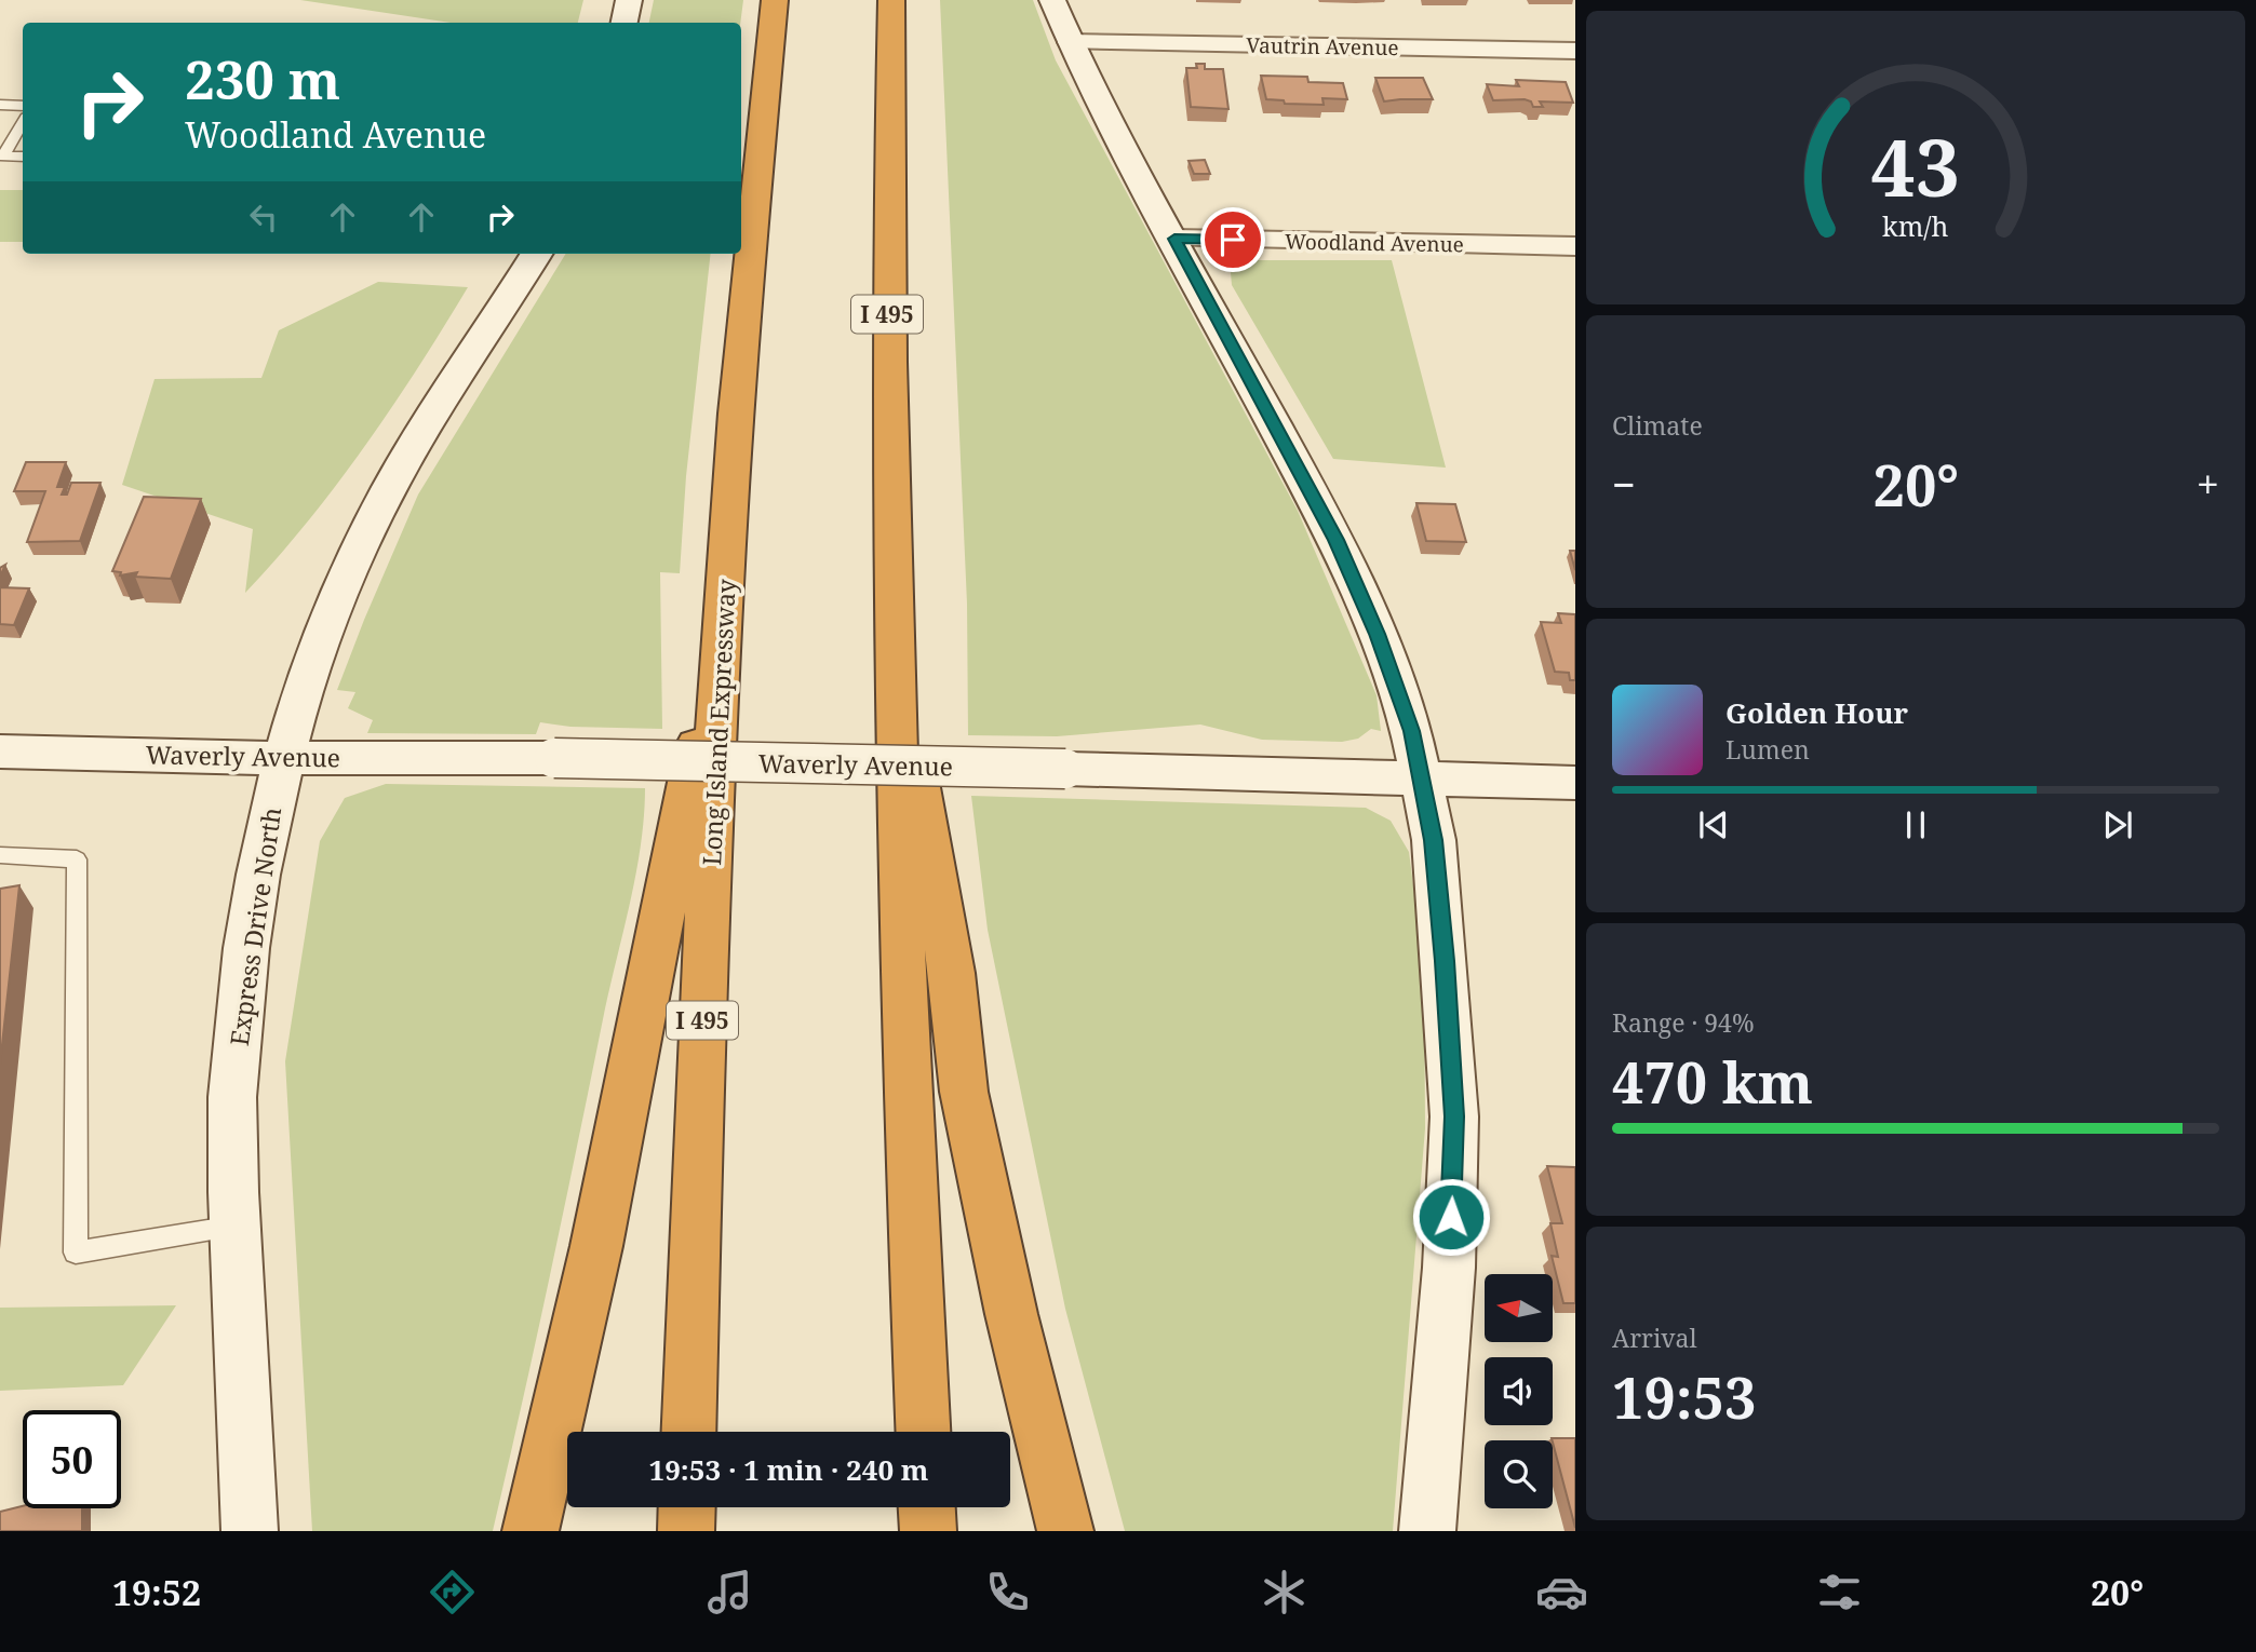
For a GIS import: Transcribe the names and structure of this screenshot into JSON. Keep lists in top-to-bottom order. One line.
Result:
{"streets":{"highway":["I 495","Long Island Expressway"],"main road":["Waverly Avenue","Express Drive North"],"street":["Vautrin Avenue","Woodland Avenue"]},"crossings":[["Waverly Avenue","Express Drive North"]],"north":"left","page":{"turn":["230 m","Woodland Avenue"],"tile":["Climate",["Range · 94%","470 km"],["Arrival","19:53"]],"heat":["−","20°","+"],"song":["Golden Hour","Lumen"],"limit":"50","trip":"19:53 · 1 min · 240 m","tabs":["19:52","20°"],"gauge":["43","km/h"]}}
